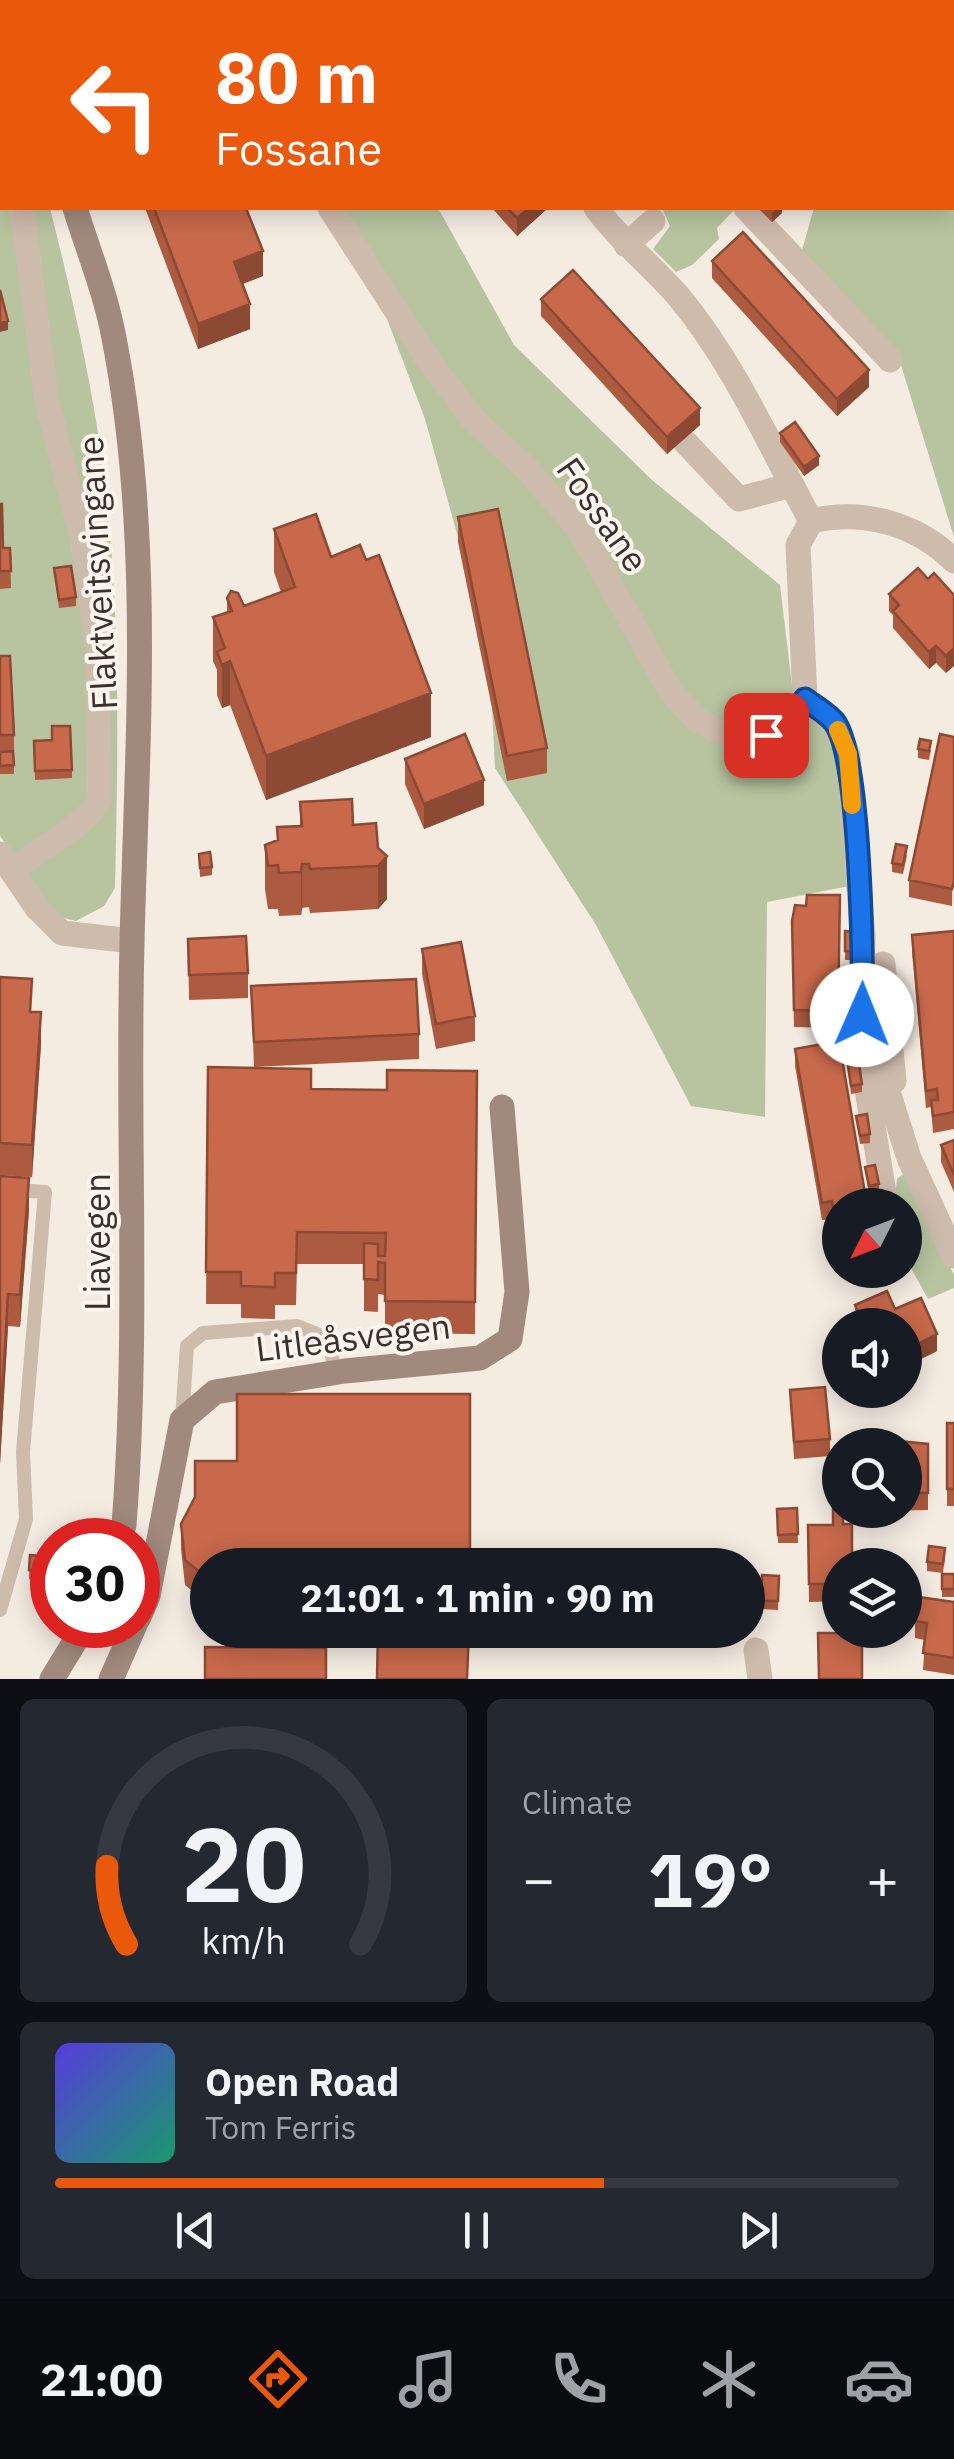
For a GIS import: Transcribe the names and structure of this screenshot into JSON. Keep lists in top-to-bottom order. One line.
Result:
{"streets":{"main road":["Flaktveitsvingane","Liavegen","Litleåsvegen"],"street":["Fossane"]},"crossings":[["Flaktveitsvingane","Liavegen"]],"north":"bottom left","page":{"turn":["80 m","Fossane"],"limit":"30","trip":"21:01 · 1 min · 90 m","tile":"Climate","heat":["−","19°","+"],"song":["Open Road","Tom Ferris"],"tabs":"21:00","gauge":["20","km/h"]}}
